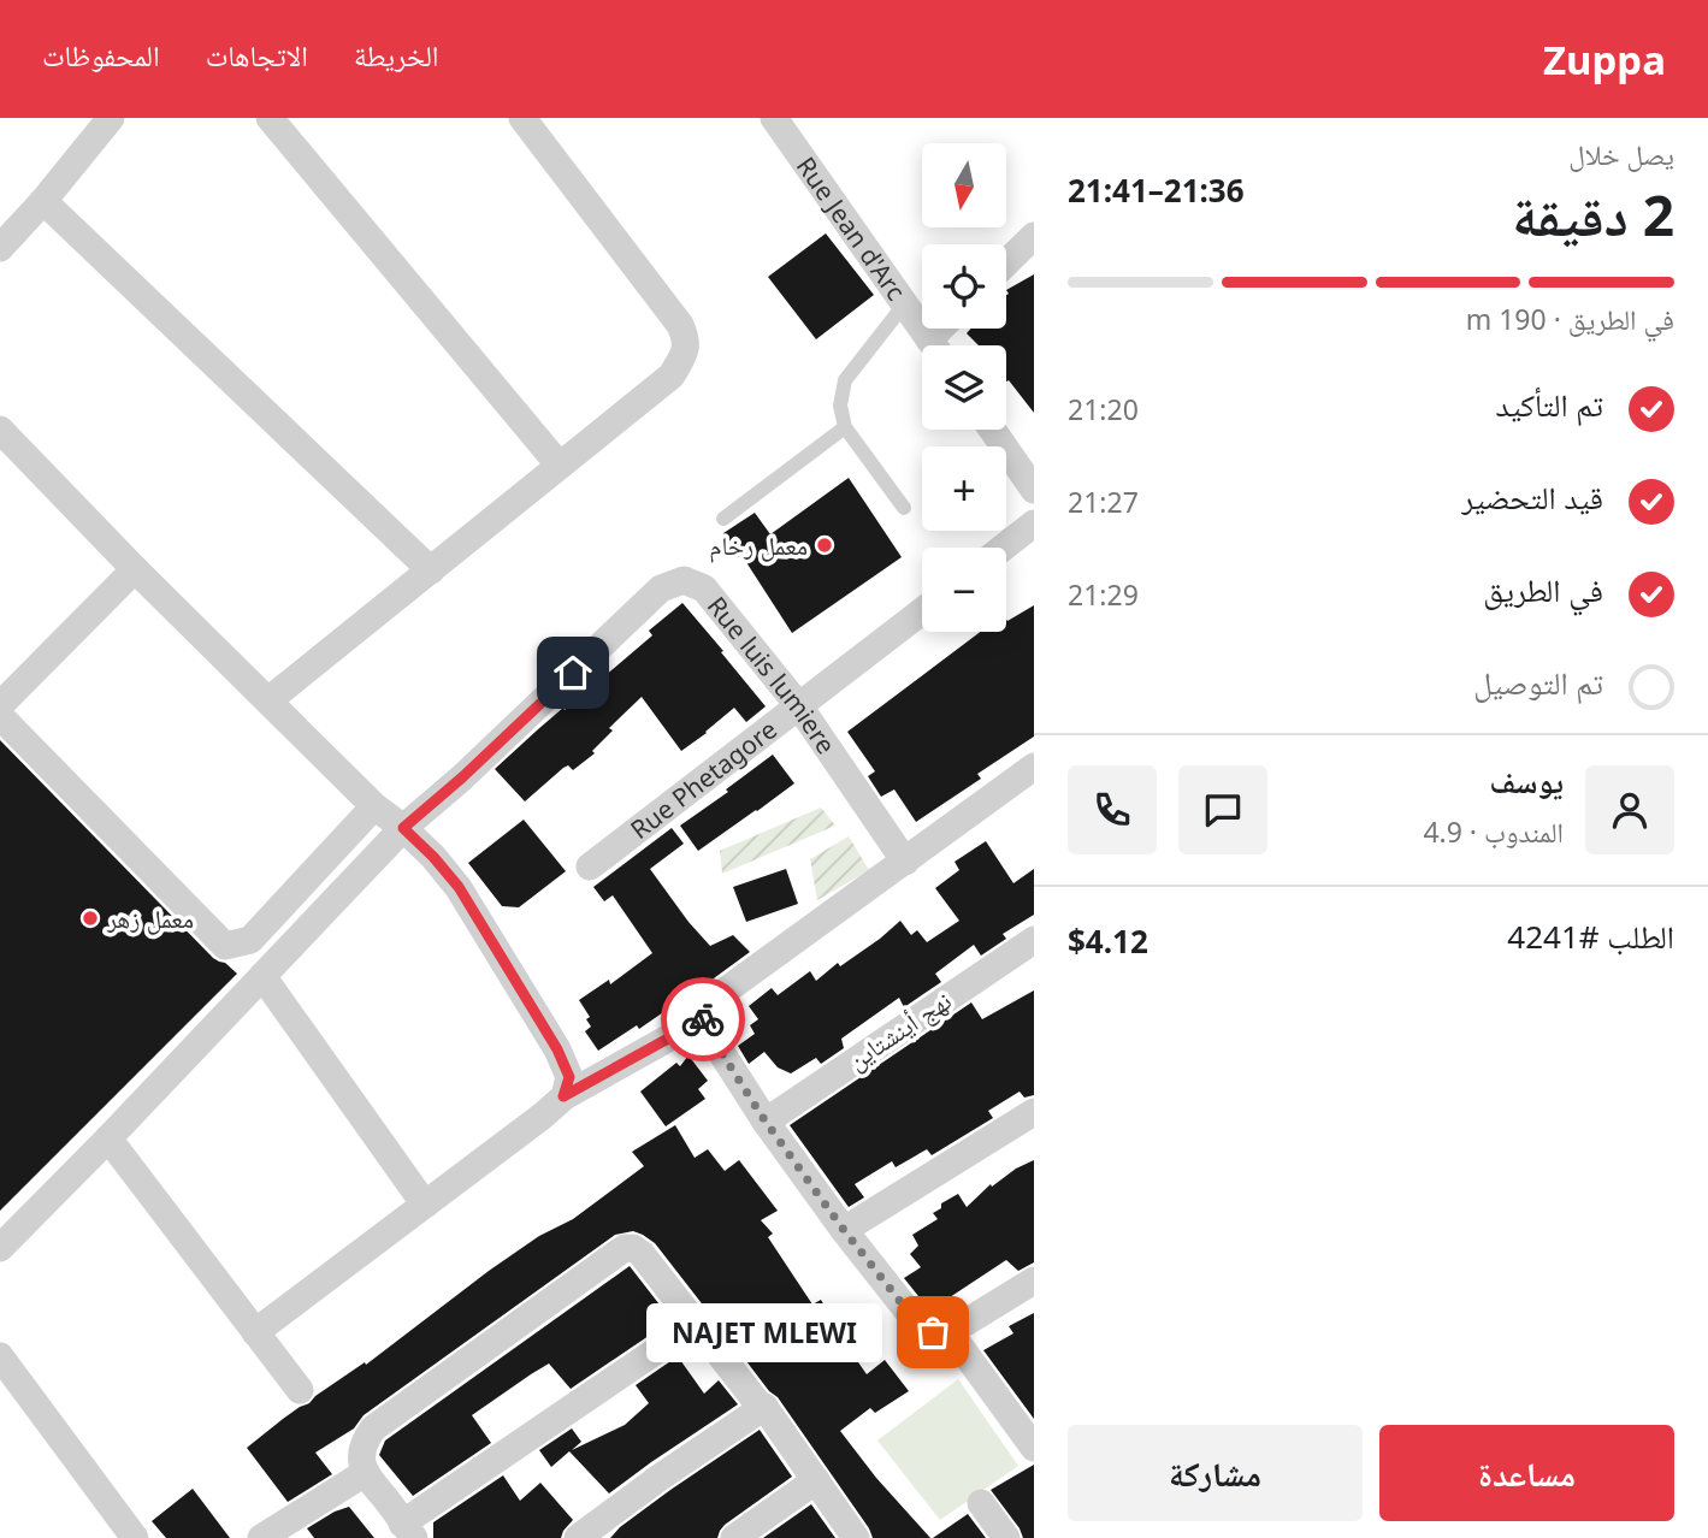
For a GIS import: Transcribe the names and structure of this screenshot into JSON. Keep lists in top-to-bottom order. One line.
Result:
{"streets":{"street":["Rue Jean d'Arc","Rue luis lumiere","Rue Phetagore","نهج أينشتاين"]},"crossings":[["Rue luis lumiere","Rue Phetagore"]],"places":["معمل رخام","معمل زهر","NAJET MLEWI"],"north":"bottom","page":{"header":"Zuppa","nav":["الخريطة","الاتجاهات","المحفوظات"],"heading":["2 دقيقة","يصل خلال","21:36–21:41"],"panel":["يوسف","المندوب · 4.9","الطلب #4241","$4.12"],"map_buttons":["+","−"],"bar":"في الطريق · 190 m","list":[["تم التأكيد","21:20"],["قيد التحضير","21:27"],["في الطريق","21:29"],"تم التوصيل"],"bubble":"NAJET MLEWI","buttons":["مساعدة","مشاركة"]}}
